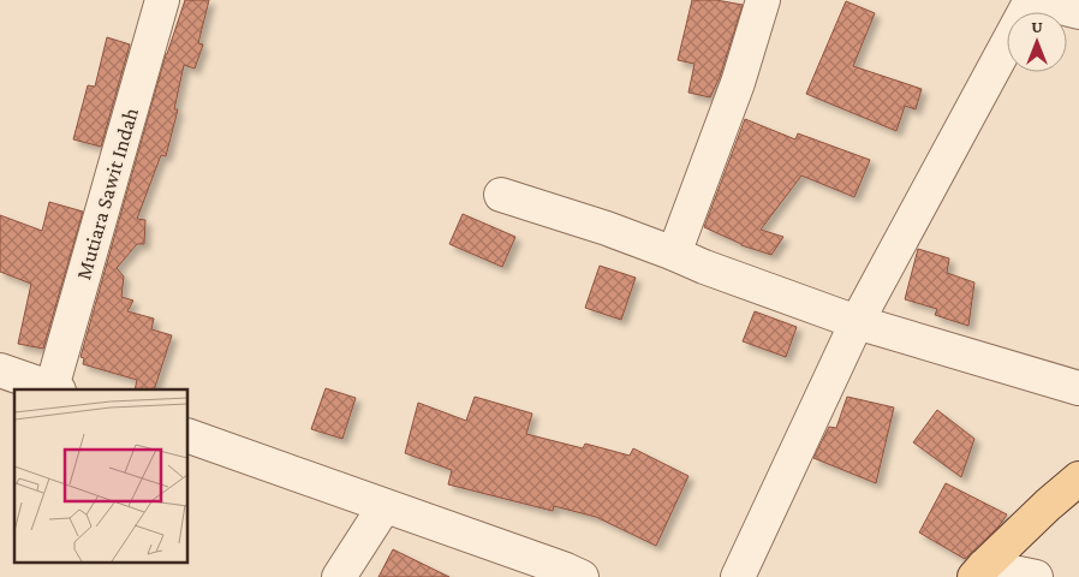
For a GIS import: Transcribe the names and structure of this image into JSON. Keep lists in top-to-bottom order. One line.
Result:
{"streets":{"street":["Mutiara Sawit Indah"]},"north":"top"}
